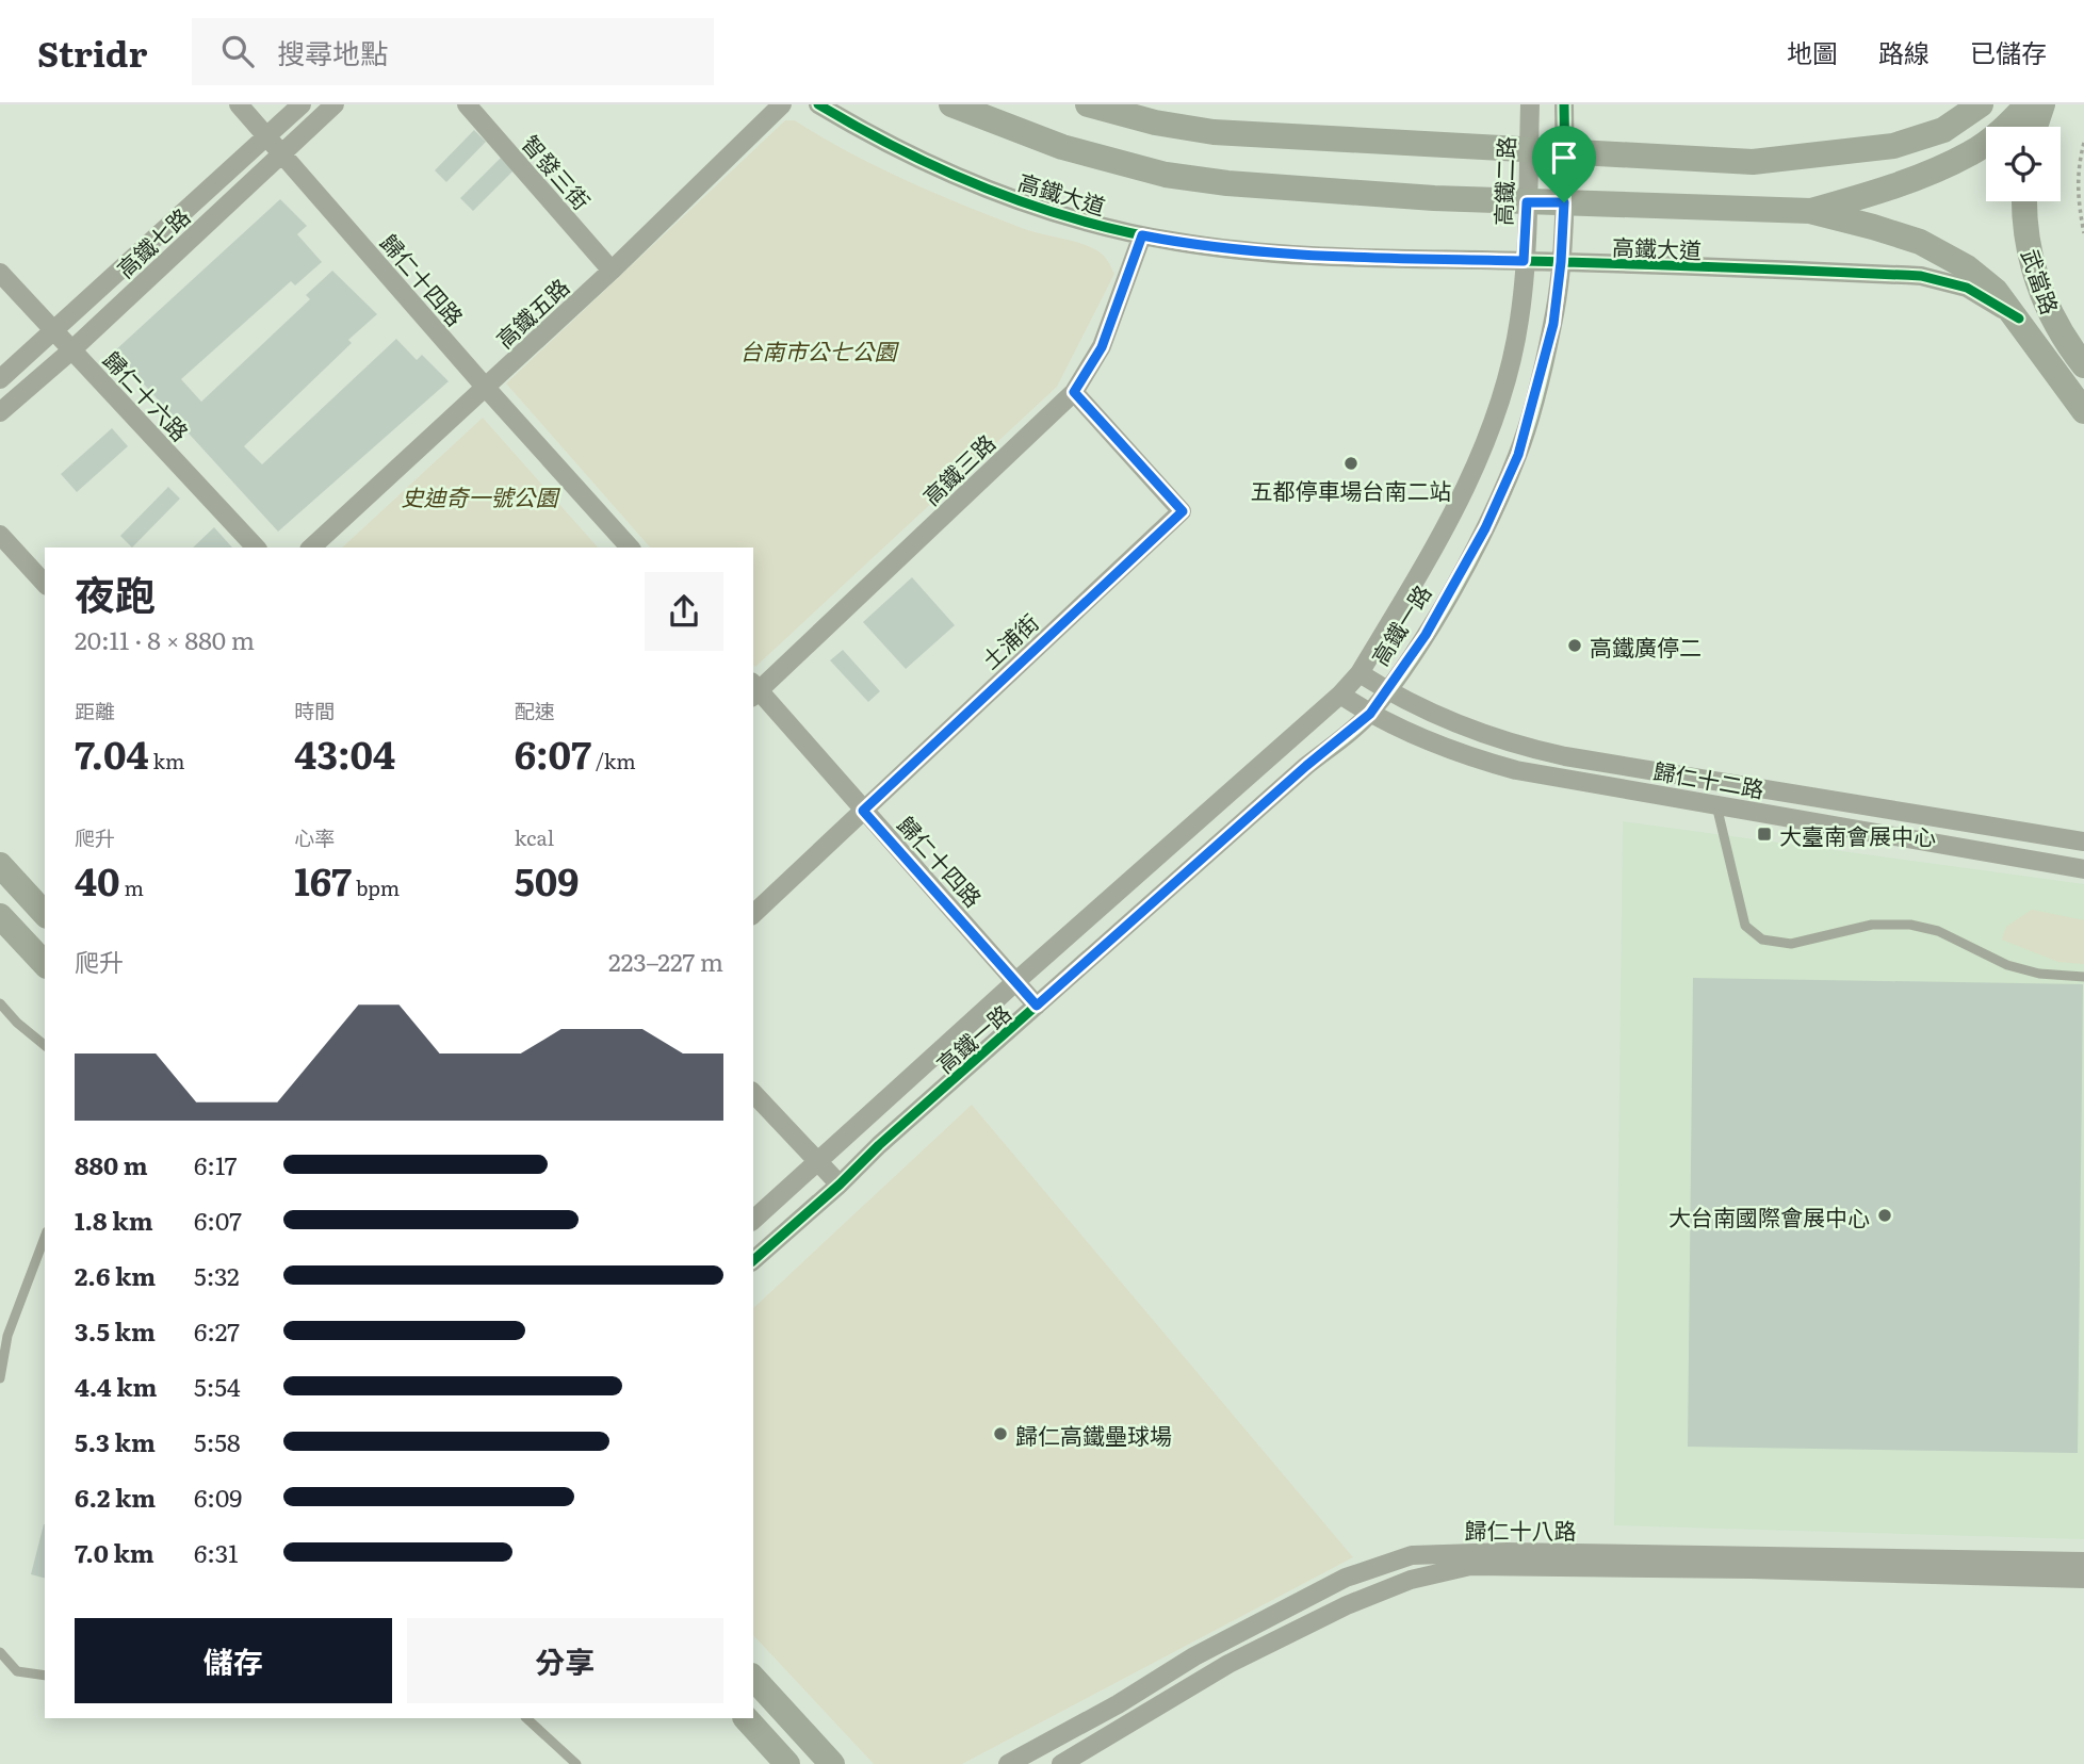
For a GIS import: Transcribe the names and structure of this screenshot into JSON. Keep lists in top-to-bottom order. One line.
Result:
{"streets":{"street":["智發三街","高鐵二路","高鐵大道","高鐵七路","歸仁十四路","武當路","高鐵五路","歸仁十六路","高鐵三路","高鐵一路","土浦街","歸仁十二路","歸仁十八路"]},"crossings":[["智發三街","高鐵五路"],["高鐵二路","高鐵大道"],["高鐵二路","高鐵一路"],["高鐵大道","武當路"],["高鐵大道","高鐵三路"],["高鐵大道","高鐵一路"],["高鐵七路","歸仁十四路"],["高鐵七路","歸仁十六路"],["歸仁十四路","高鐵五路"],["歸仁十四路","高鐵三路"],["歸仁十四路","高鐵一路"],["歸仁十四路","土浦街"],["高鐵三路","土浦街"],["高鐵一路","歸仁十二路"]],"parks":["台南市公七公園","史迪奇一號公園"],"places":{"other":["五都停車場台南二站","高鐵廣停二","大台南國際會展中心","歸仁高鐵壘球場"],"transit":["大臺南會展中心"]},"page":{"header":"Stridr","search":"搜尋地點","nav":["地圖","路線","已儲存"],"heading":["夜跑","20:11 · 8 × 880 m"],"stats":[["距離","7.04 km"],["時間","43:04"],["配速","6:07 /km"],["爬升","40 m"],["心率","167 bpm"],["kcal","509"]],"chart":["爬升","223–227 m"],"list":[{"name":"880 m","note":"6:17"},{"name":"1.8 km","note":"6:07"},{"name":"2.6 km","note":"5:32"},{"name":"3.5 km","note":"6:27"},{"name":"4.4 km","note":"5:54"},{"name":"5.3 km","note":"5:58"},{"name":"6.2 km","note":"6:09"},{"name":"7.0 km","note":"6:31"}],"buttons":["儲存","分享"]}}
